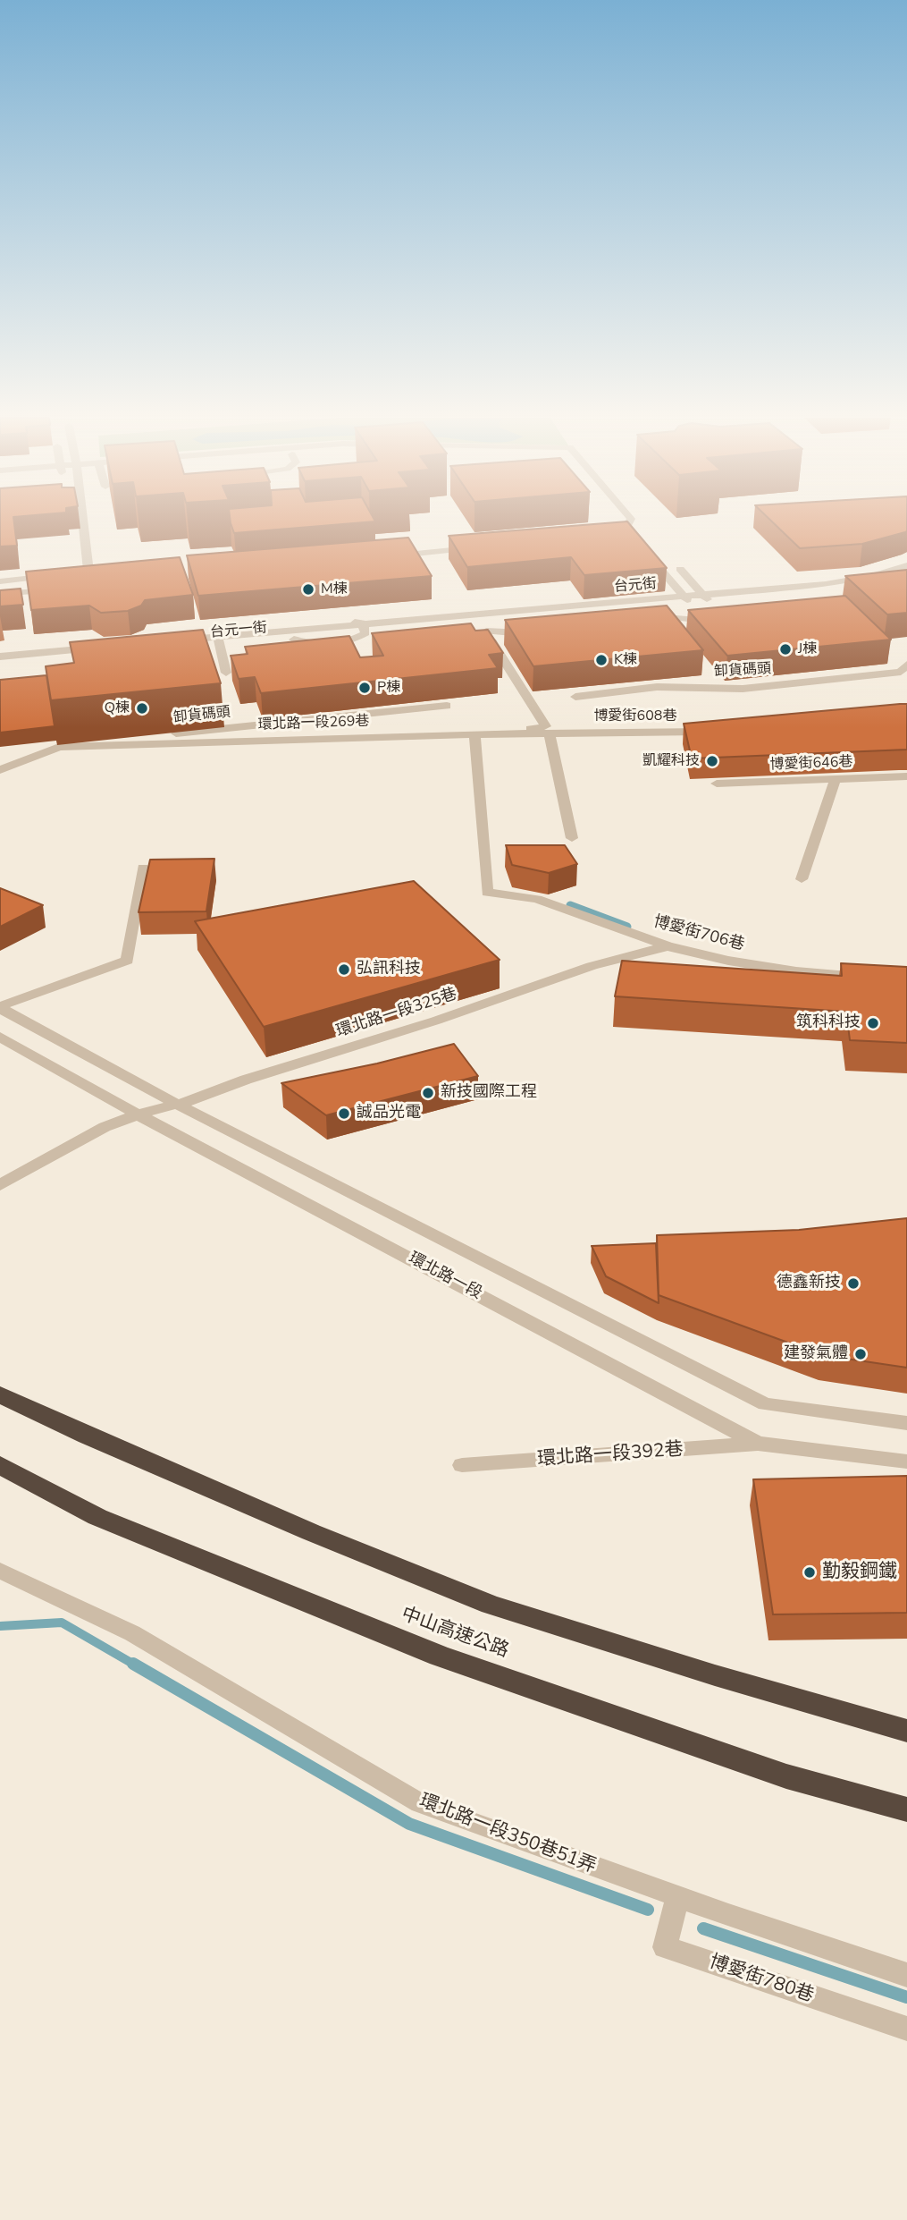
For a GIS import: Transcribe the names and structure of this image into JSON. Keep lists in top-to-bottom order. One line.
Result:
{"streets":{"highway":["中山高速公路"],"street":["台元街","台元一街","卸貨碼頭","博愛街608巷","環北路一段269巷","博愛街646巷","博愛街706巷","環北路一段325巷","環北路一段","環北路一段392巷","環北路一段350巷51弄","博愛街780巷"]},"crossings":[["台元街","台元一街"],["卸貨碼頭","環北路一段269巷"],["博愛街608巷","環北路一段269巷"],["博愛街608巷","博愛街706巷"],["環北路一段269巷","博愛街706巷"],["博愛街706巷","環北路一段325巷"],["環北路一段325巷","環北路一段"],["環北路一段","環北路一段392巷"],["環北路一段350巷51弄","博愛街780巷"]],"places":["M棟","J棟","K棟","P棟","Q棟","凱耀科技","弘訊科技","筑科科技","新技國際工程","誠品光電","德鑫新技","建發氣體","勤毅鋼鐵"]}
